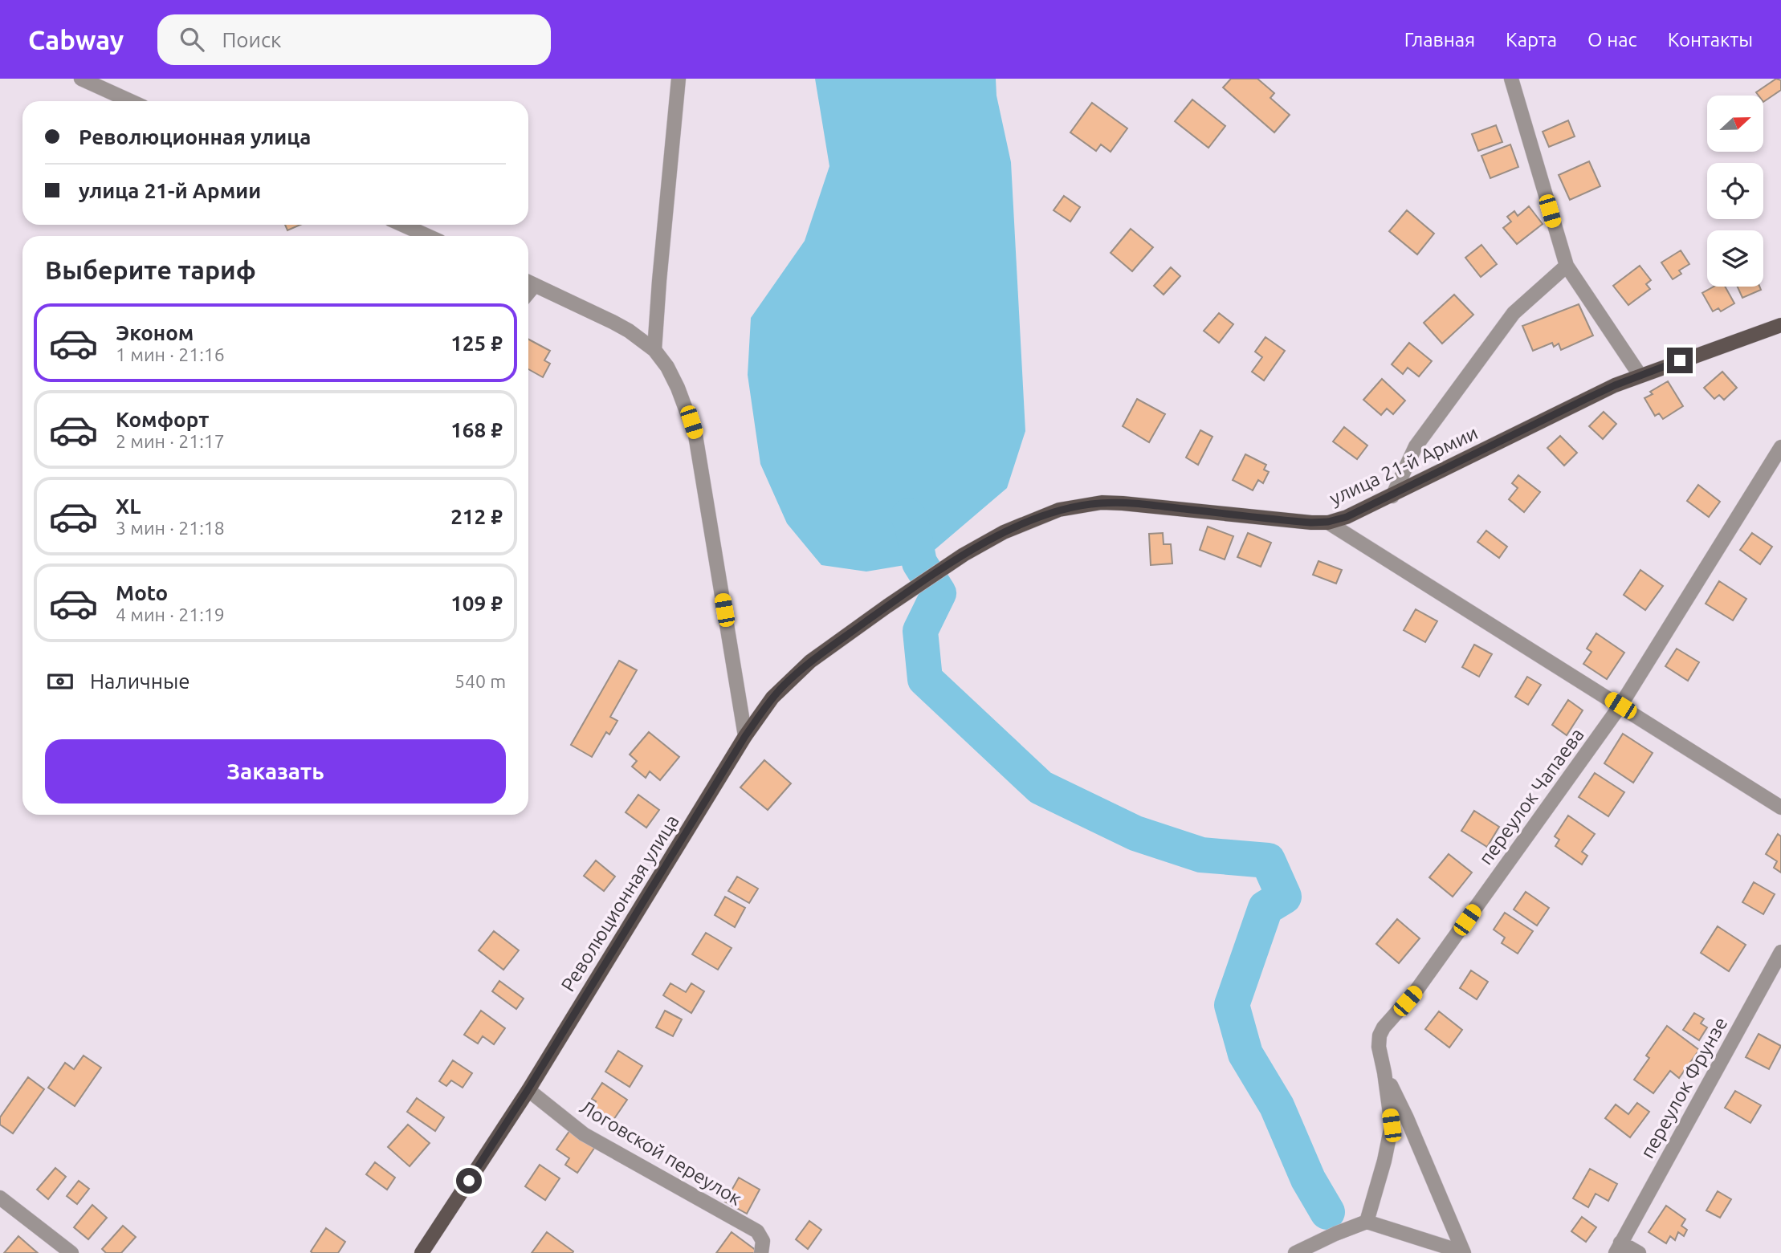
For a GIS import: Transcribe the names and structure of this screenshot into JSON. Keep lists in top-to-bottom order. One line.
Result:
{"streets":{"main road":["улица 21-й Армии","Революционная улица"],"street":["переулок Чапаева","переулок Фрунзе","Логовской переулок"]},"crossings":[["улица 21-й Армии","Революционная улица"],["Революционная улица","Логовской переулок"]],"north":"right","page":{"header":"Cabway","search":"Поиск","nav":["Главная","Карта","О нас","Контакты"],"banner":["Революционная улица","улица 21-й Армии"],"heading":"Выберите тариф","list":[{"name":"Эконом","note":"1 мин · 21:16","value":"125 ₽"},{"name":"Комфорт","note":"2 мин · 21:17","value":"168 ₽"},{"name":"XL","note":"3 мин · 21:18","value":"212 ₽"},{"name":"Moto","note":"4 мин · 21:19","value":"109 ₽"}],"pay":["Наличные","540 m"],"buttons":"Заказать"}}
